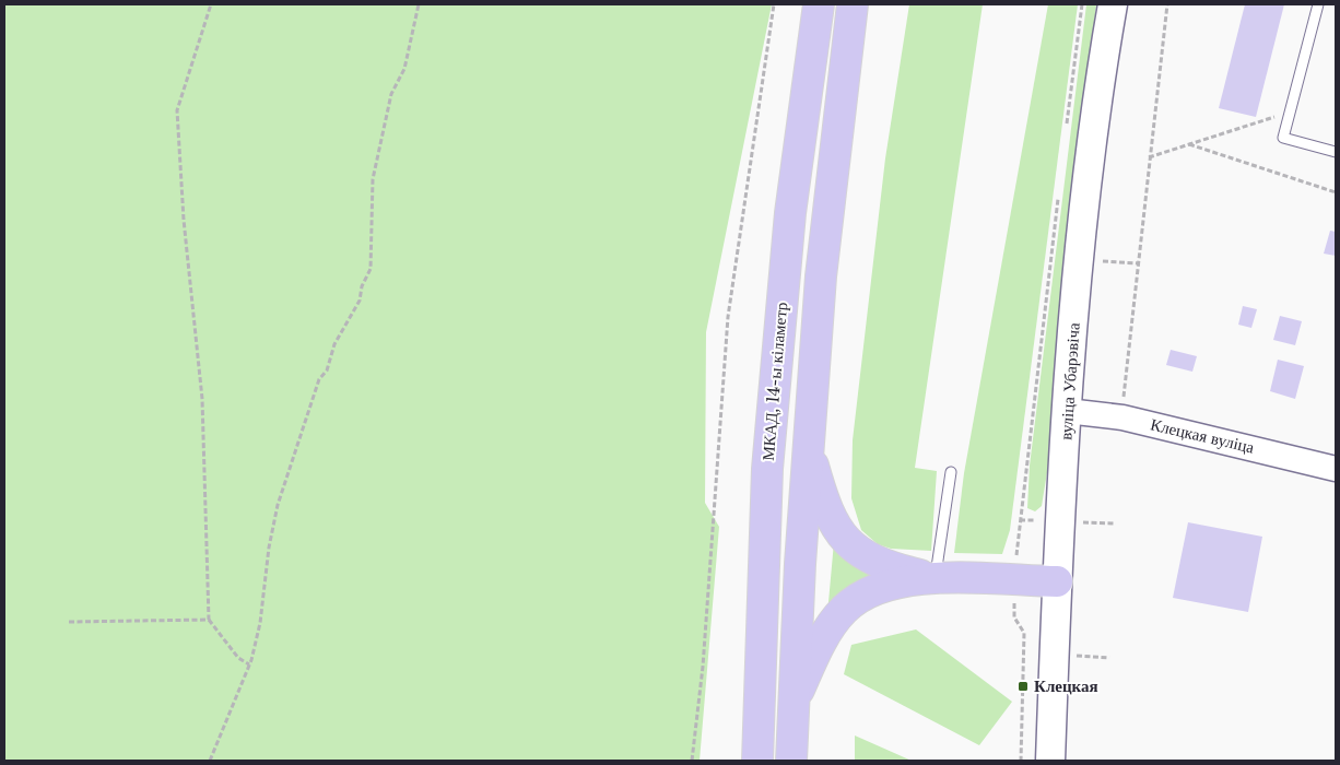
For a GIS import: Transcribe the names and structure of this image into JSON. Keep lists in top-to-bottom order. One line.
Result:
{"streets":{"highway":["МКАД, 14-ы кіламетр"],"main road":["вуліца Убарэвіча"],"street":["Клецкая вуліца"]},"crossings":[["вуліца Убарэвіча","Клецкая вуліца"]],"places":{"transit":["Клецкая"]}}
